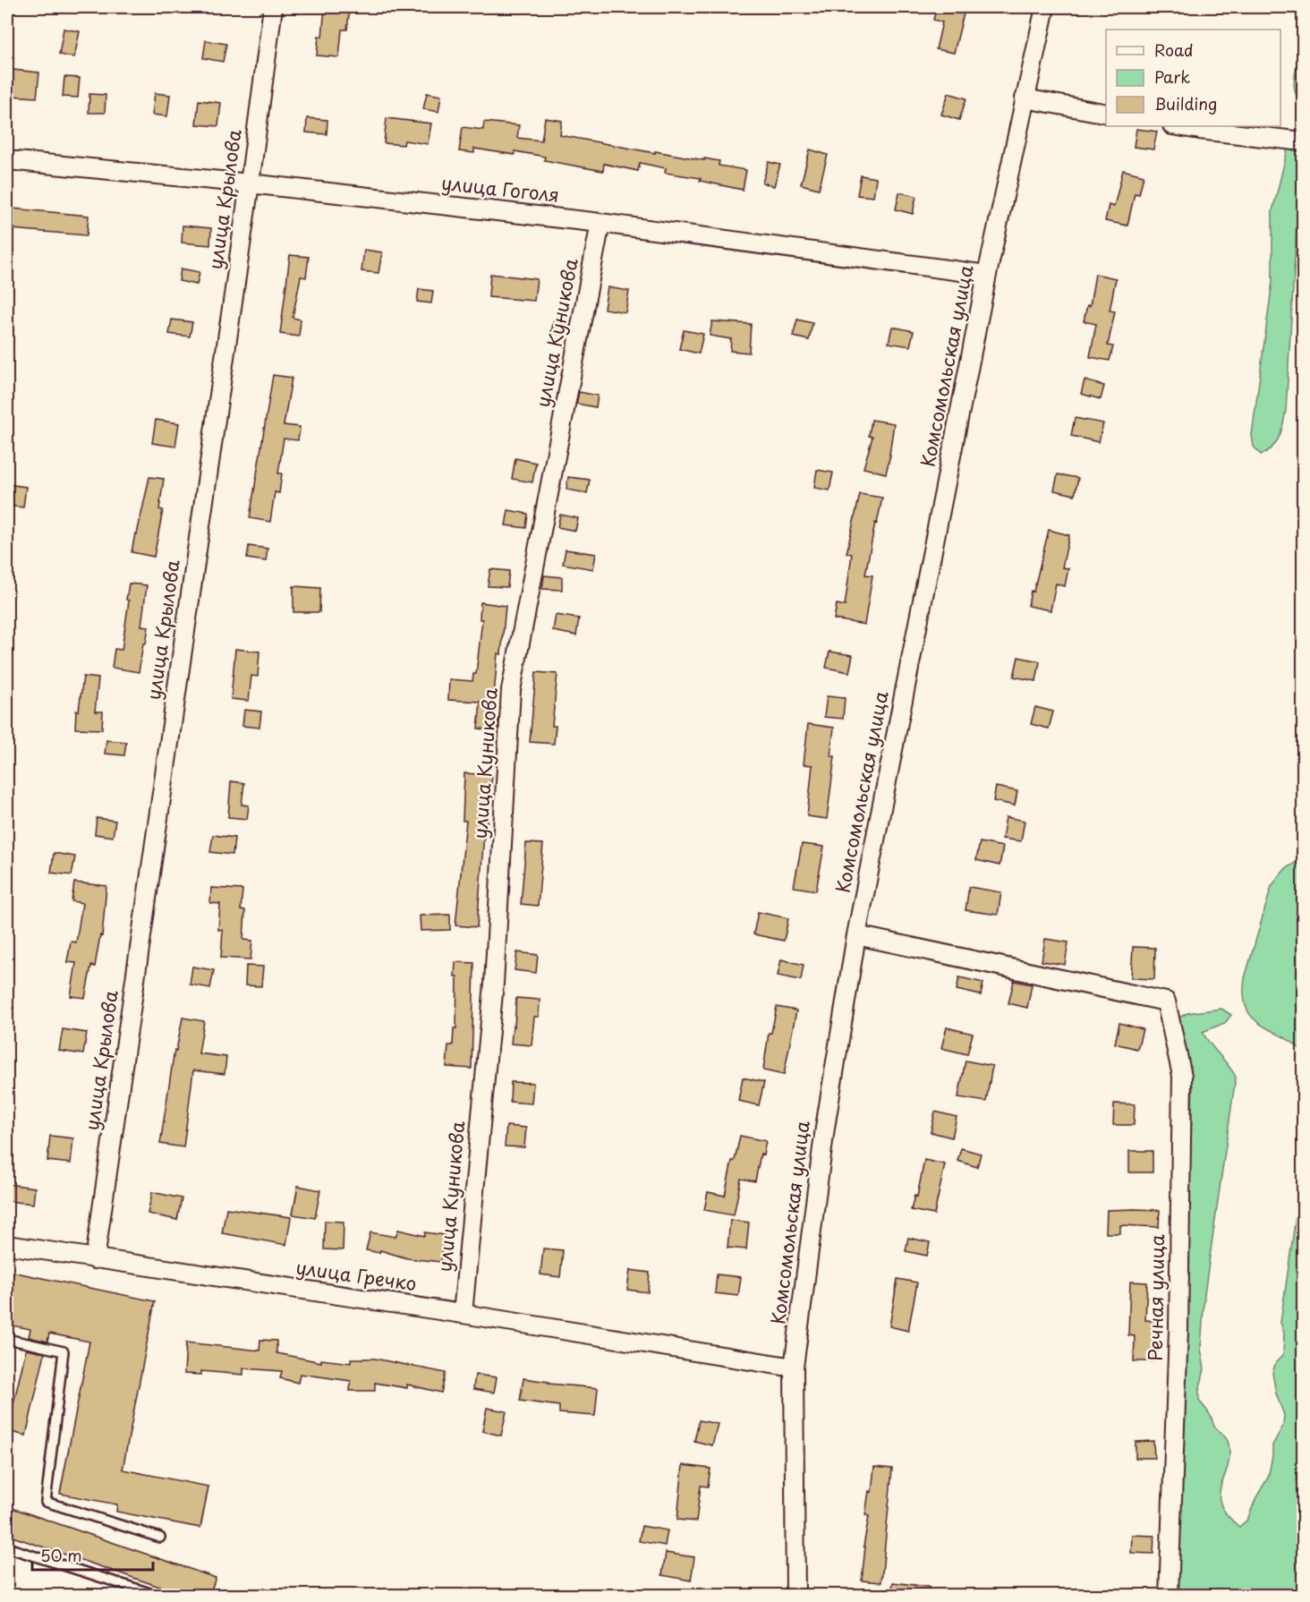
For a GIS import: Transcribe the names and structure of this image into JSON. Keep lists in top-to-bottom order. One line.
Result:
{"streets":{"street":["улица Гоголя","улица Крылова","улица Куникова","Комсомольская улица","улица Гречко","Речная улица"]},"crossings":[["улица Гоголя","улица Крылова"],["улица Гоголя","улица Куникова"],["улица Гоголя","Комсомольская улица"],["улица Крылова","улица Гречко"],["улица Куникова","улица Гречко"],["Комсомольская улица","улица Гречко"],["Комсомольская улица","Речная улица"]],"legend":["Road","Park","Building"],"scale_bar":"50 m"}
